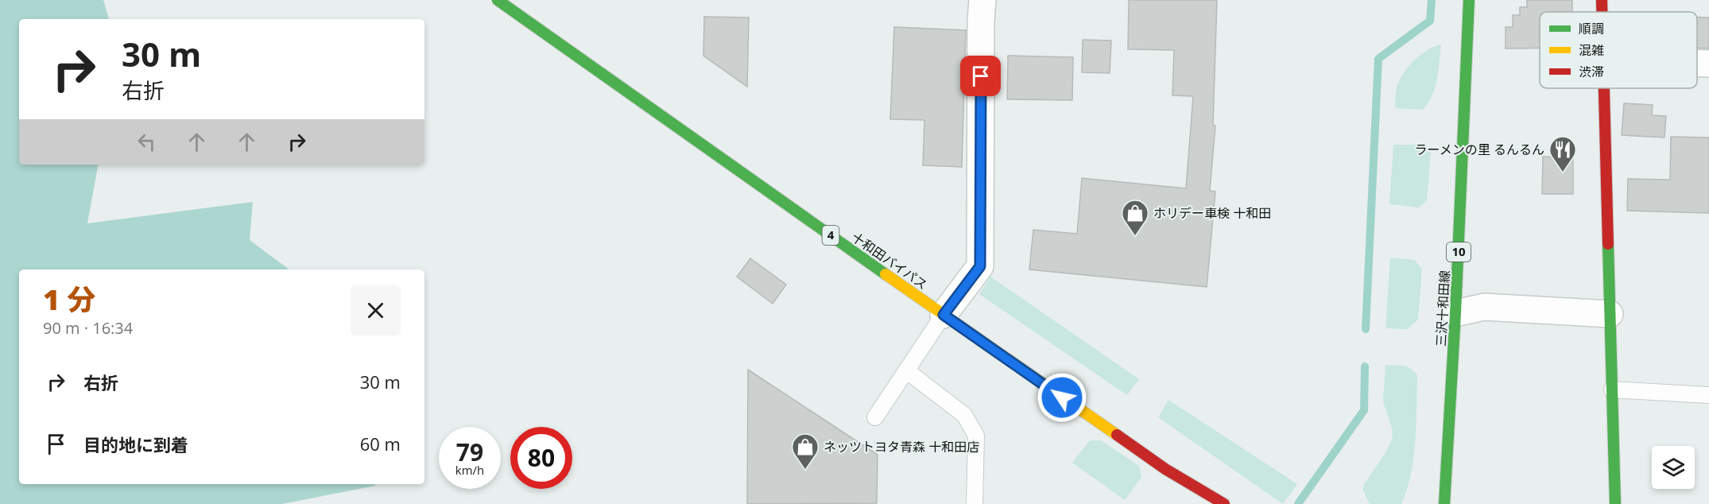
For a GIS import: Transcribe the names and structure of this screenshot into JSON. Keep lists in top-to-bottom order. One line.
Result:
{"streets":{"main road":["4","10","十和田バイパス","三沢十和田線"]},"crossings":[["4","十和田バイパス"],["10","三沢十和田線"]],"places":{"restaurant":["ラーメンの里 るんるん"],"shop":["ホリデー車検 十和田","ネッツトヨタ青森 十和田店"]},"legend":["順調","混雑","渋滞"],"page":{"turn":["30 m","右折"],"heading":["1 分","90 m · 16:34"],"list":[{"name":"右折","value":"30 m"},{"name":"目的地に到着","value":"60 m"}],"speed":"79 km/h","limit":"80"}}
